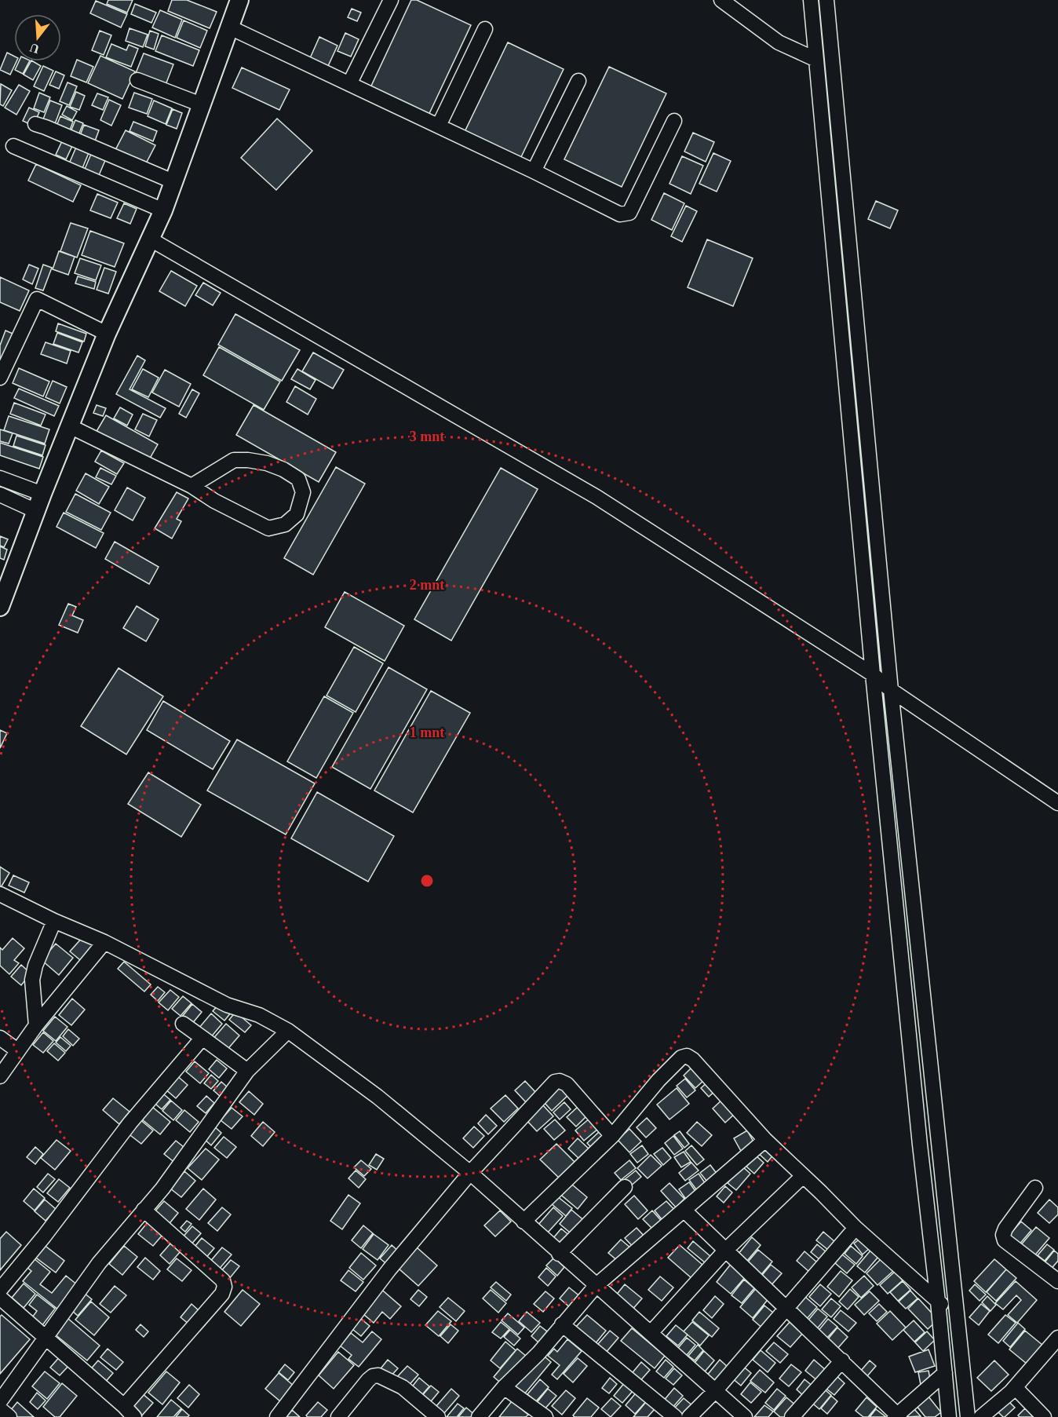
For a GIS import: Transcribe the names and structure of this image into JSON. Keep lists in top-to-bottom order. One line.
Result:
{"north":"bottom","rings":["3 mnt","2 mnt","1 mnt"]}
